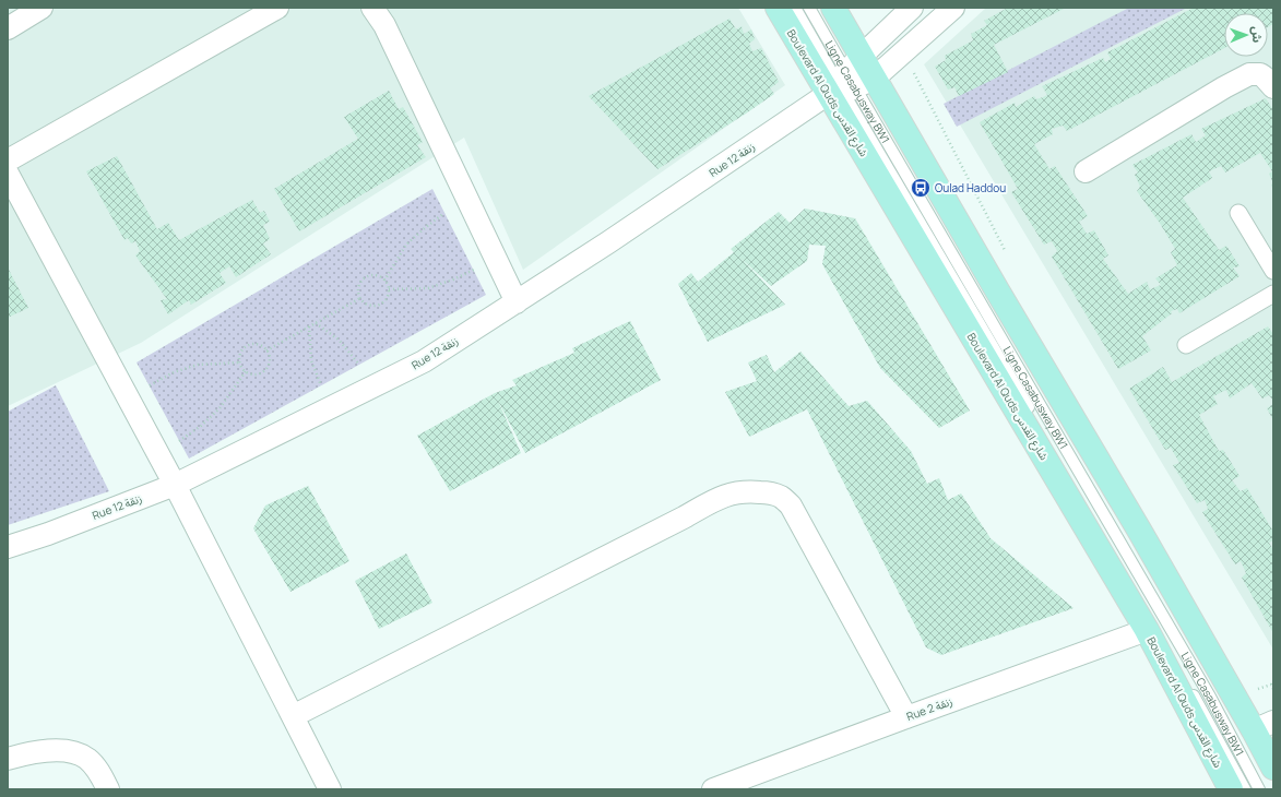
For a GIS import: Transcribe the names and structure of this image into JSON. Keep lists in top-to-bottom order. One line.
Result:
{"streets":{"main road":["Boulevard Al Quds شارع القدس"],"street":["Rue 12 زنقة","Rue 2 زنقة"],"lane":["Ligne Casabusway BW1"]},"crossings":[["Ligne Casabusway BW1","Boulevard Al Quds شارع القدس"],["Ligne Casabusway BW1","Rue 12 زنقة"],["Boulevard Al Quds شارع القدس","Rue 12 زنقة"],["Boulevard Al Quds شارع القدس","Rue 2 زنقة"]],"places":{"bus stop":["Oulad Haddou"]},"north":"right"}
